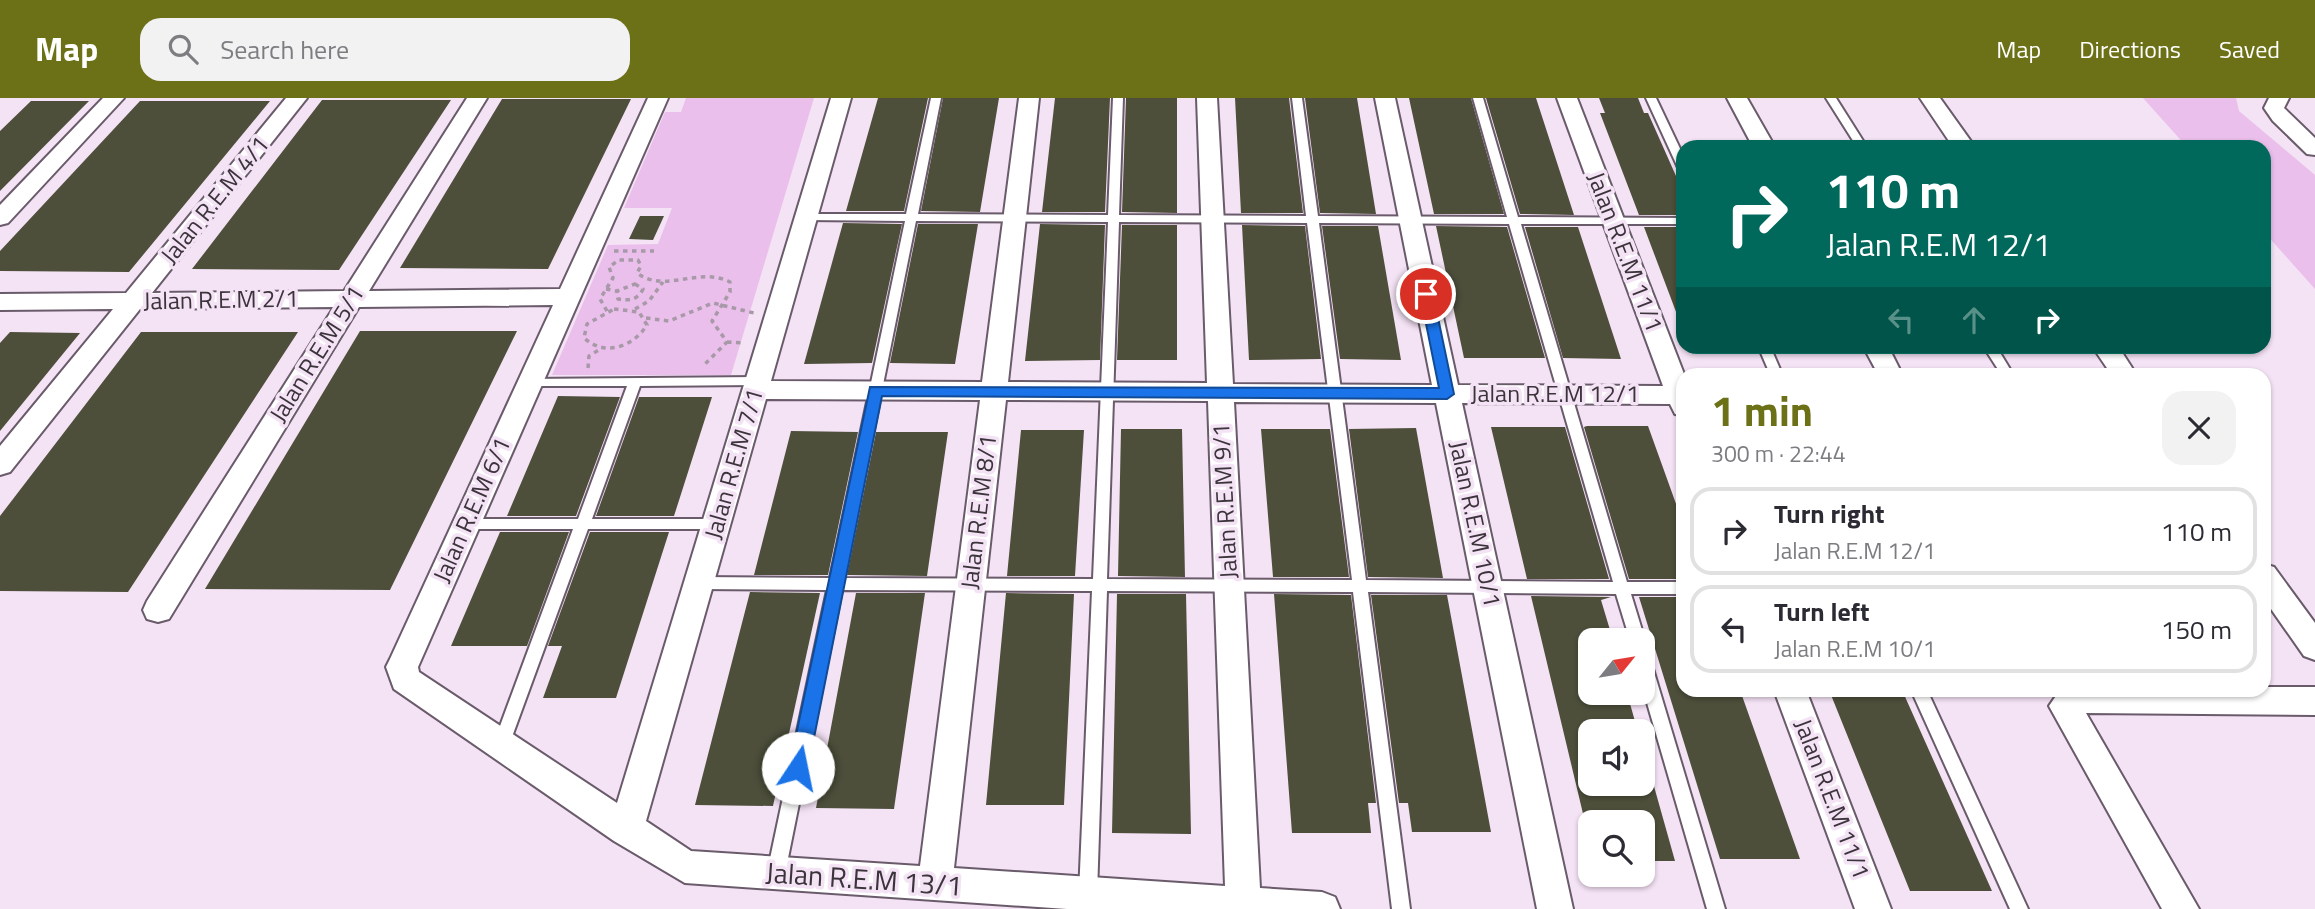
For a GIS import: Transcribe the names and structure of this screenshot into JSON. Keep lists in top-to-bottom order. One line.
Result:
{"streets":{"street":["Jalan R.E.M 4/1","Jalan R.E.M 11/1","Jalan R.E.M 2/1","Jalan R.E.M 5/1","Jalan R.E.M 12/1","Jalan R.E.M 7/1","Jalan R.E.M 9/1","Jalan R.E.M 6/1","Jalan R.E.M 8/1","Jalan R.E.M 10/1","Jalan R.E.M 13/1"]},"crossings":[["Jalan R.E.M 4/1","Jalan R.E.M 2/1"],["Jalan R.E.M 2/1","Jalan R.E.M 5/1"],["Jalan R.E.M 2/1","Jalan R.E.M 6/1"],["Jalan R.E.M 12/1","Jalan R.E.M 7/1"],["Jalan R.E.M 12/1","Jalan R.E.M 9/1"],["Jalan R.E.M 12/1","Jalan R.E.M 8/1"],["Jalan R.E.M 12/1","Jalan R.E.M 10/1"],["Jalan R.E.M 7/1","Jalan R.E.M 6/1"],["Jalan R.E.M 7/1","Jalan R.E.M 13/1"],["Jalan R.E.M 9/1","Jalan R.E.M 13/1"],["Jalan R.E.M 6/1","Jalan R.E.M 13/1"],["Jalan R.E.M 8/1","Jalan R.E.M 13/1"]],"north":"top right","page":{"header":"Map","search":"Search here","nav":["Map","Directions","Saved"],"turn":["110 m","Jalan R.E.M 12/1"],"heading":["1 min","300 m · 22:44"],"list":[{"name":"Turn right","note":"Jalan R.E.M 12/1","value":"110 m"},{"name":"Turn left","note":"Jalan R.E.M 10/1","value":"150 m"}]}}
